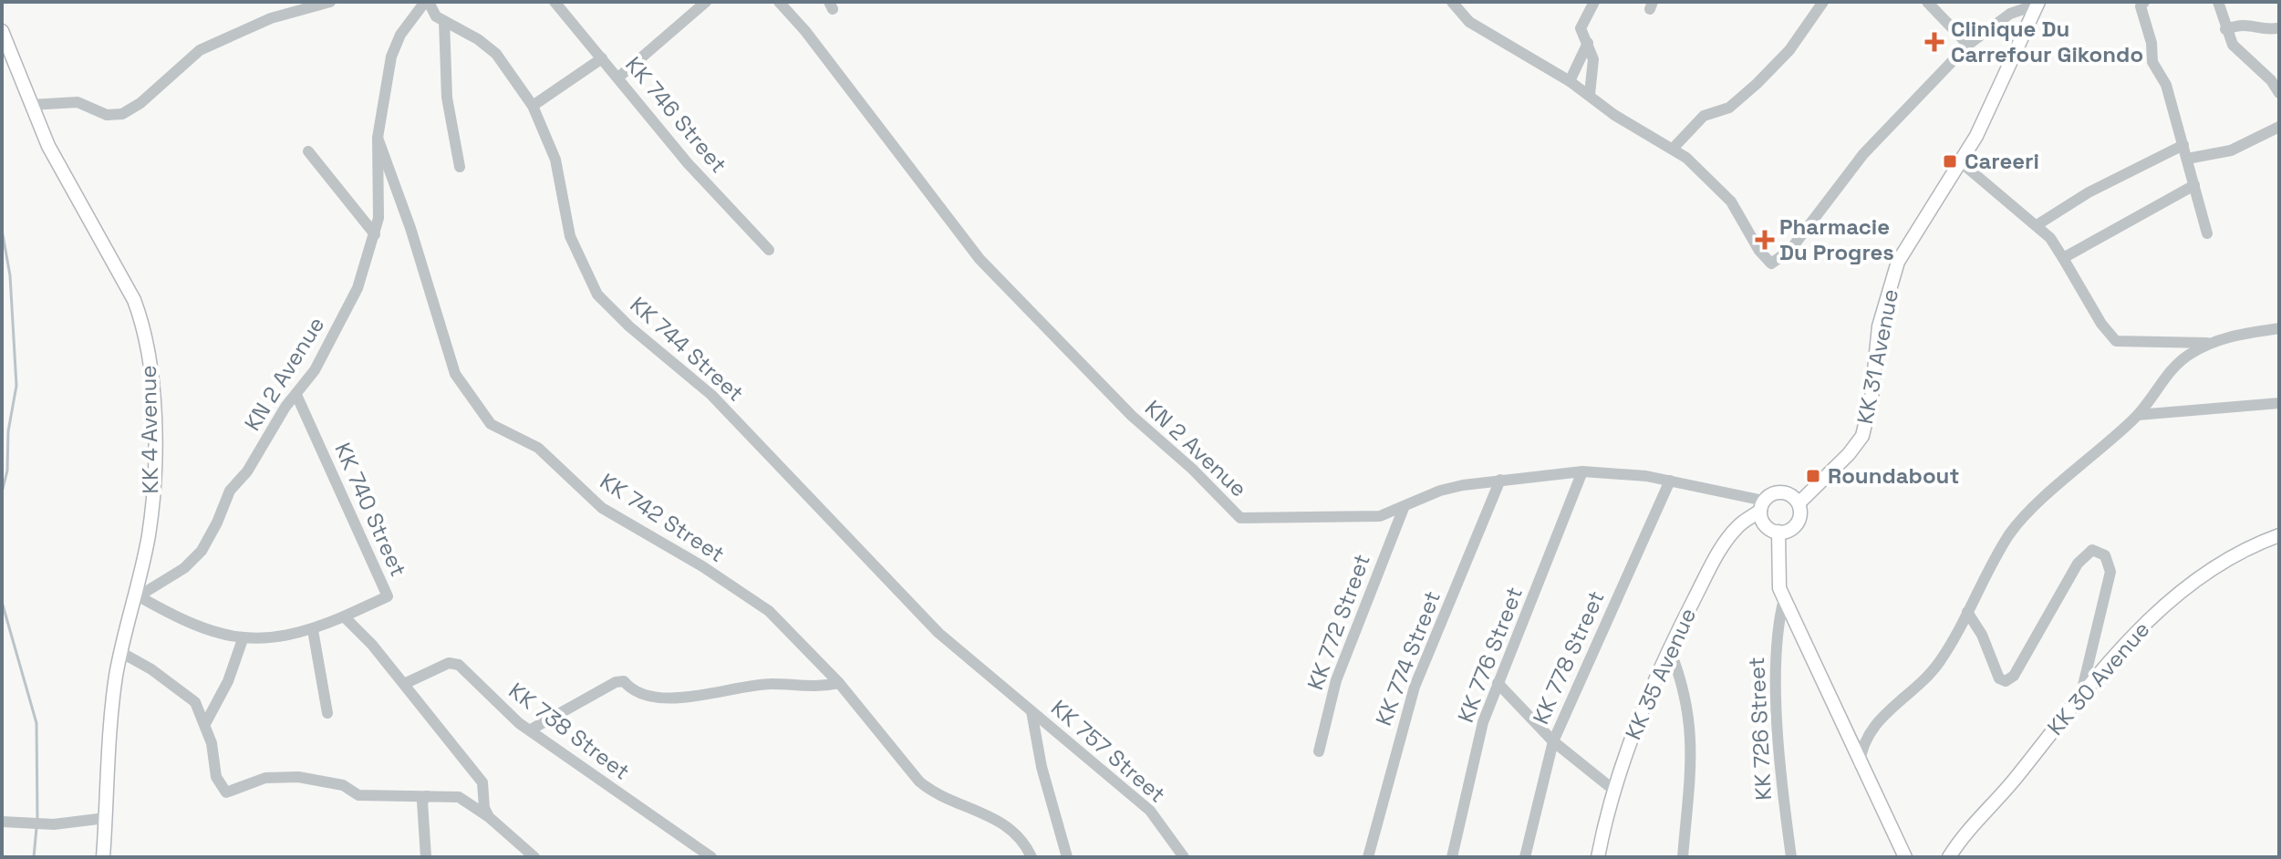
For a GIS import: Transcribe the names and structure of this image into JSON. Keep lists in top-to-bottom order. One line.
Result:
{"streets":{"main road":["KK 31 Avenue","KK 4 Avenue","KK 35 Avenue","KK 30 Avenue"],"street":["KK 746 Street","KK 744 Street","KN 2 Avenue","KK 740 Street","KK 742 Street","KK 772 Street","KK 776 Street","KK 778 Street","KK 774 Street","KK 726 Street","KK 738 Street","KK 757 Street"]},"crossings":[["KK 744 Street","KN 2 Avenue"],["KK 744 Street","KK 757 Street"],["KK 31 Avenue","KN 2 Avenue"],["KK 31 Avenue","KK 35 Avenue"],["KN 2 Avenue","KK 4 Avenue"],["KN 2 Avenue","KK 740 Street"],["KN 2 Avenue","KK 742 Street"],["KN 2 Avenue","KK 772 Street"],["KN 2 Avenue","KK 776 Street"],["KN 2 Avenue","KK 778 Street"],["KN 2 Avenue","KK 774 Street"],["KN 2 Avenue","KK 35 Avenue"]],"places":{"health":["Clinique Du Carrefour Gikondo","Pharmacie Du Progres"],"transit":["Careeri","Roundabout"]}}
